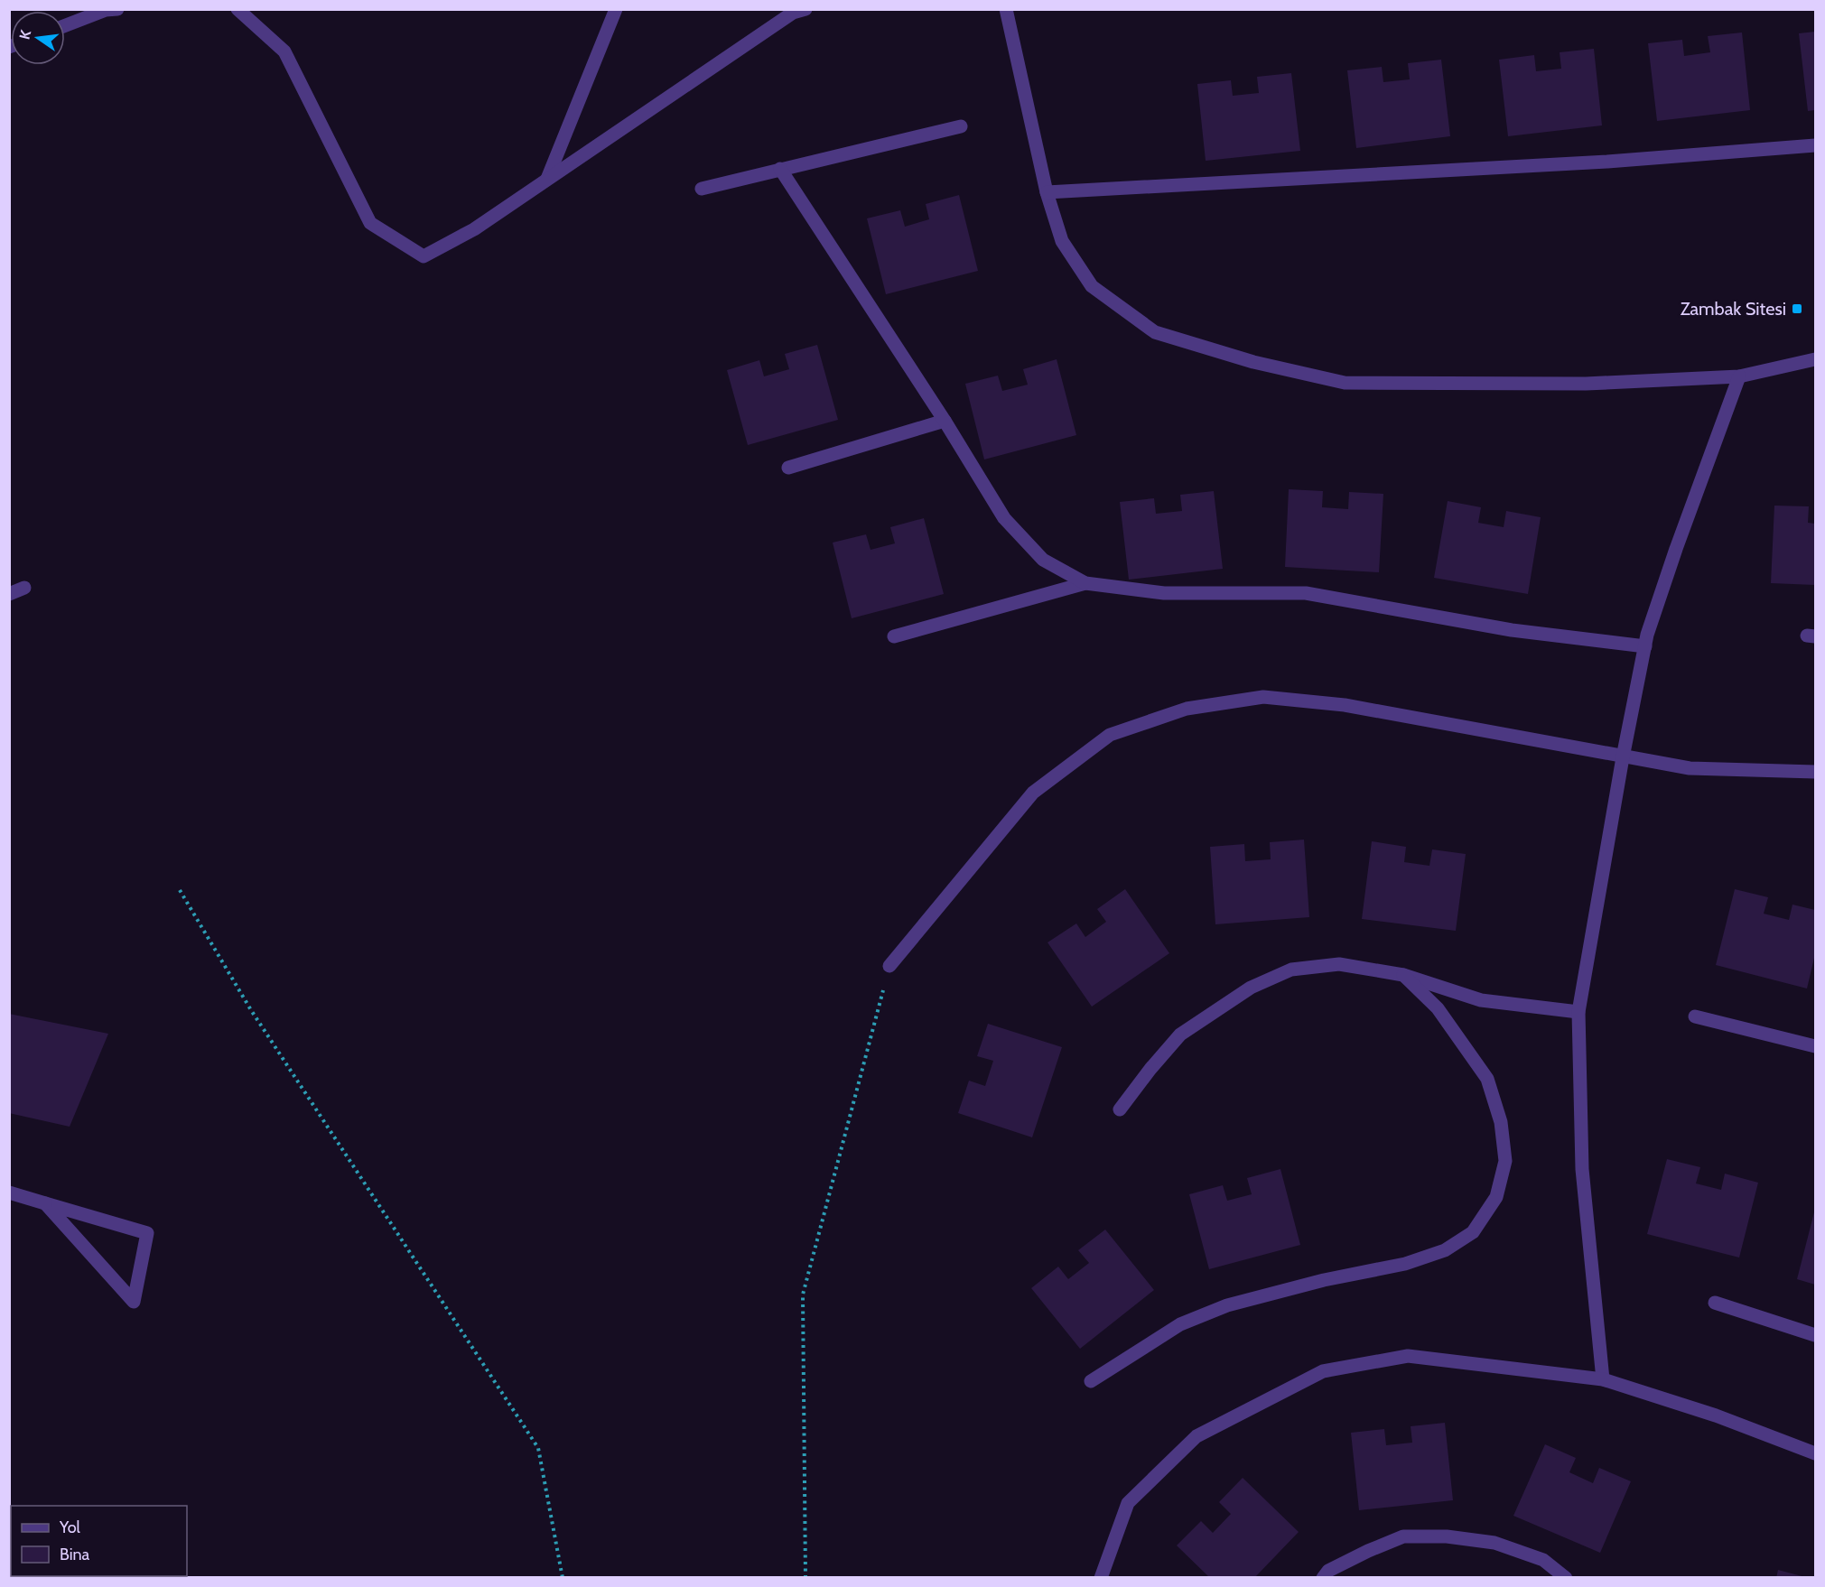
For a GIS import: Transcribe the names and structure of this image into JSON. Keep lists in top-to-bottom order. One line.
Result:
{"places":{"transit":["Zambak Sitesi"]},"legend":["Yol","Bina"],"north":"left"}
